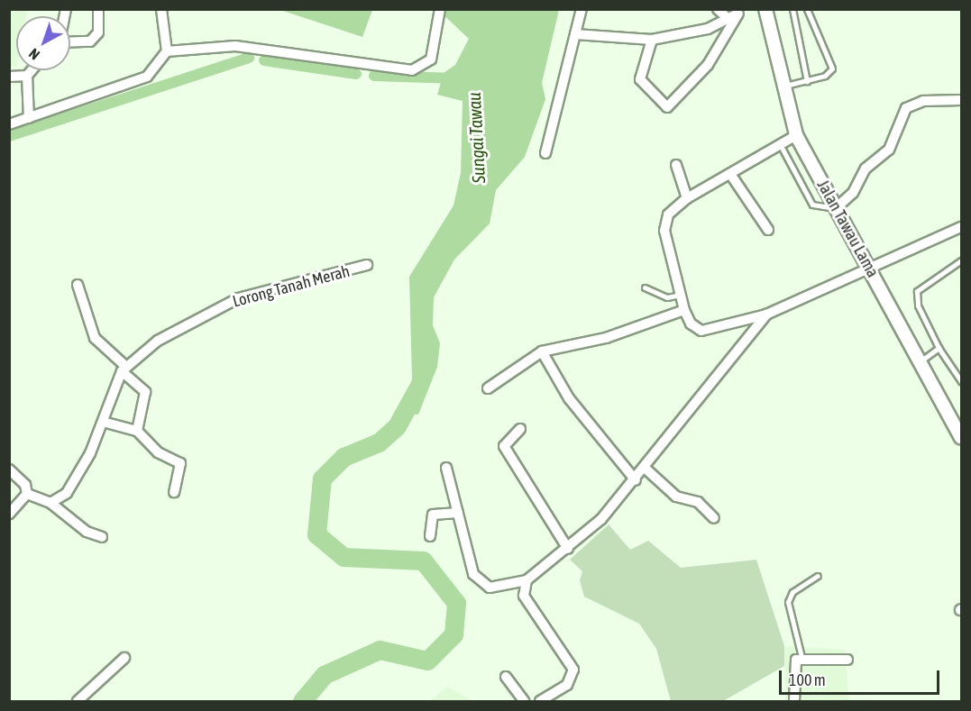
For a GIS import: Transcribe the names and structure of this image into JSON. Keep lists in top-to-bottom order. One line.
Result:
{"streets":{"street":["Jalan Tawau Lama","Lorong Tanah Merah"]},"water":["Sungai Tawau"],"scale_bar":"100 m","north":"bottom left"}
